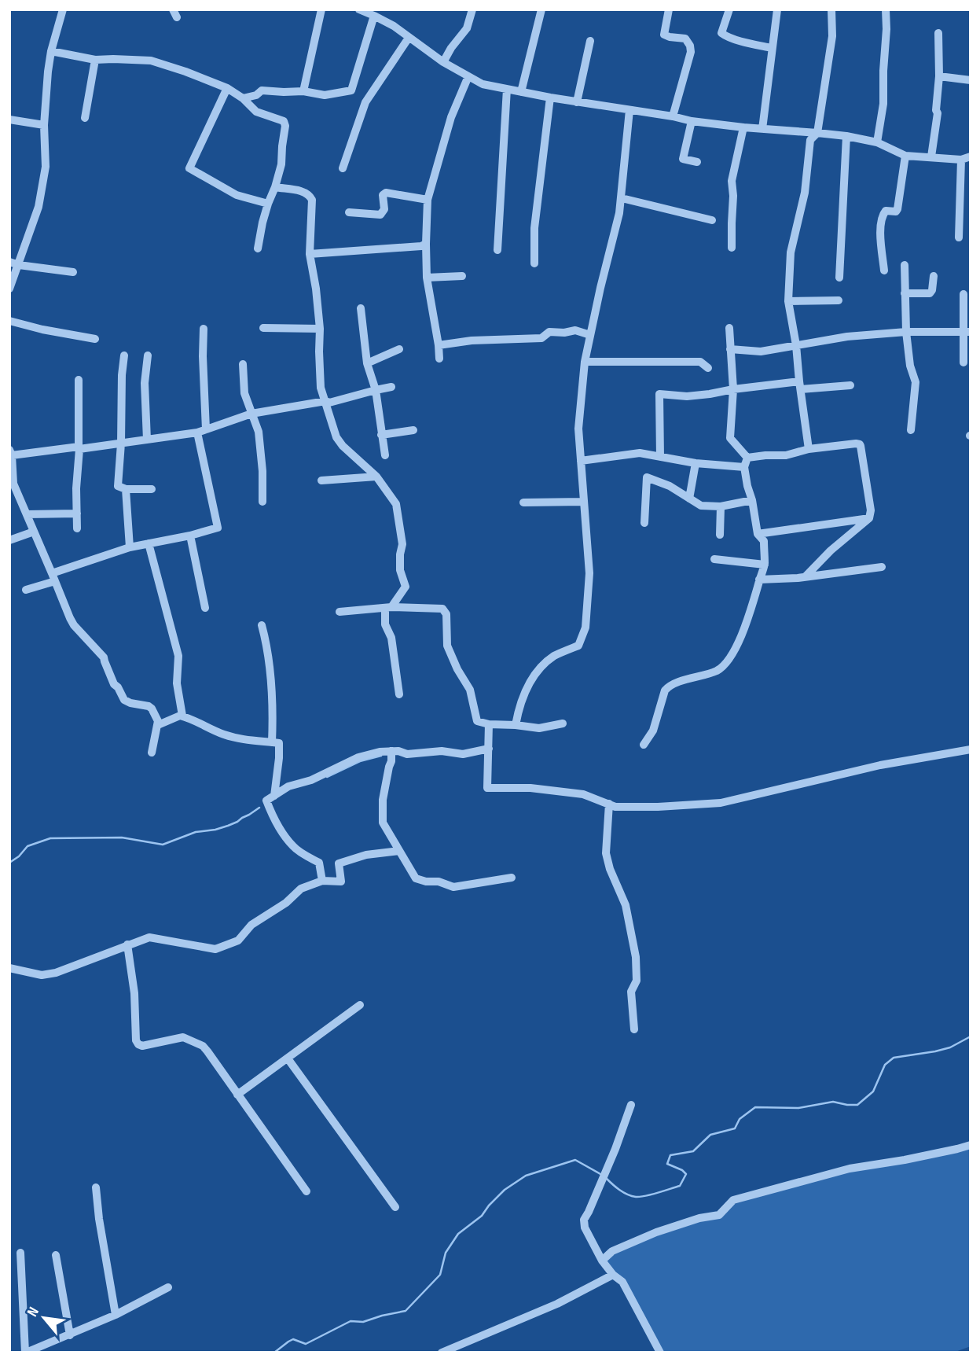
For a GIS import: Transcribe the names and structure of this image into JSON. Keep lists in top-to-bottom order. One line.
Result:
{"north":"top left"}
